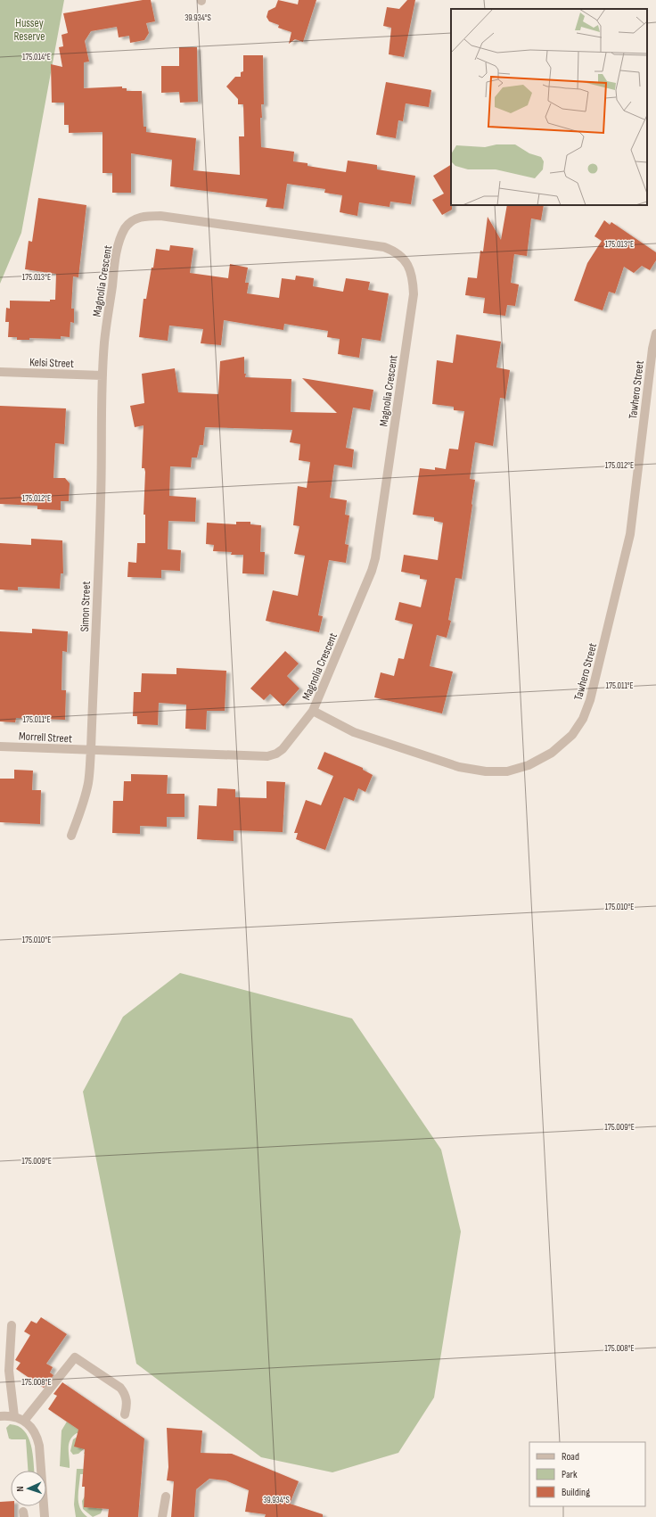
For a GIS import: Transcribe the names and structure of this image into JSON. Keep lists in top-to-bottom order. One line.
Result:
{"streets":{"street":["Magnolia Crescent","Kelsi Street","Tawhero Street","Simon Street","Morrell Street"]},"crossings":[["Magnolia Crescent","Kelsi Street"],["Magnolia Crescent","Tawhero Street"],["Magnolia Crescent","Simon Street"],["Magnolia Crescent","Morrell Street"],["Kelsi Street","Simon Street"],["Simon Street","Morrell Street"]],"parks":["Hussey Reserve"],"legend":["Road","Park","Building"],"north":"left","coordinates":["39.934°S","175.014°E","175.013°E","175.012°E","175.011°E","175.010°E","175.009°E","175.008°E"]}
